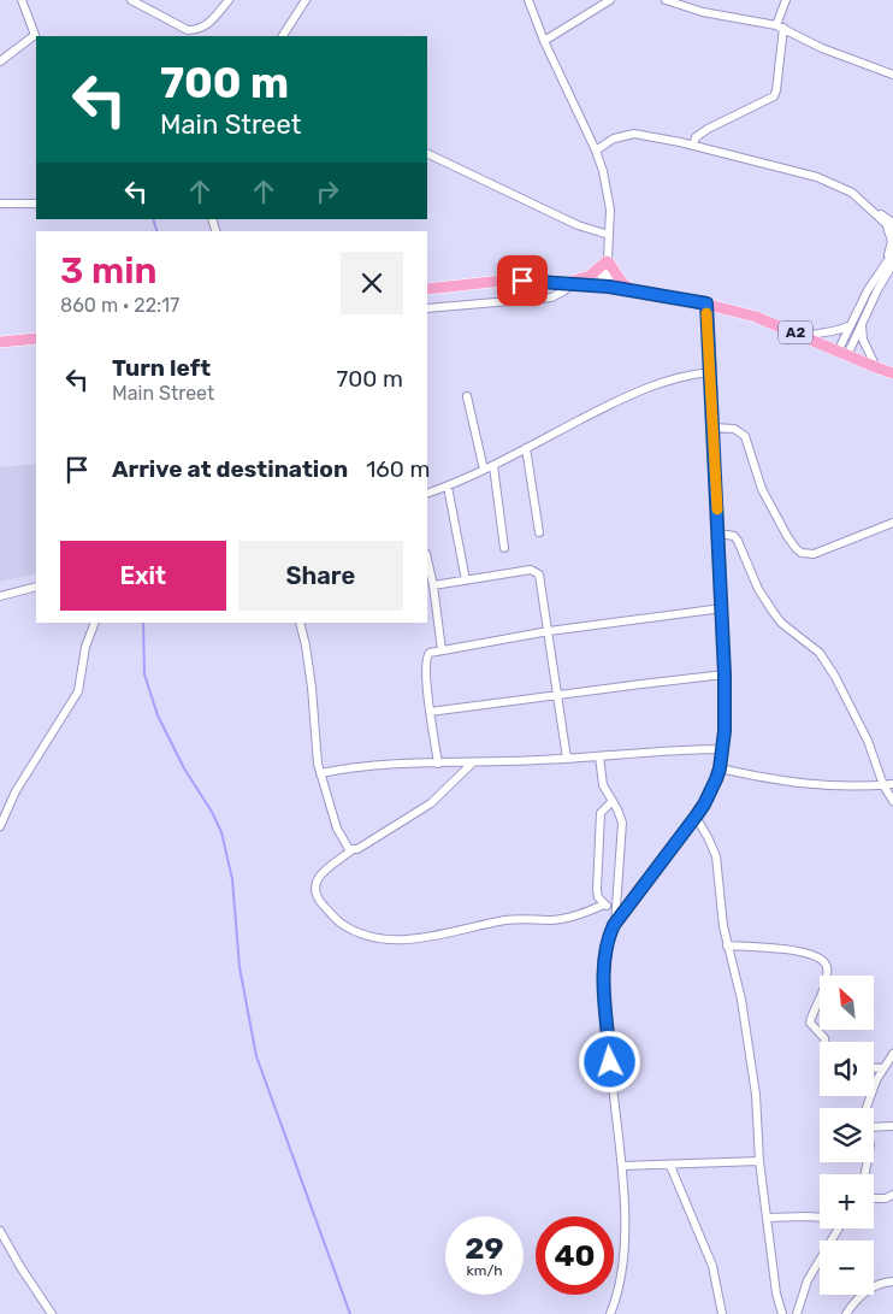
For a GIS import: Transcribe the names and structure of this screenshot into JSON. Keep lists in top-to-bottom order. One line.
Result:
{"streets":{"highway":["A2"]},"north":"top left","page":{"turn":["700 m","Main Street"],"heading":["3 min","860 m · 22:17"],"list":[{"name":"Turn left","note":"Main Street","value":"700 m"},{"name":"Arrive at destination","value":"160 m"}],"buttons":["Exit","Share"],"map_buttons":["+","−"],"speed":"29 km/h","limit":"40"}}
